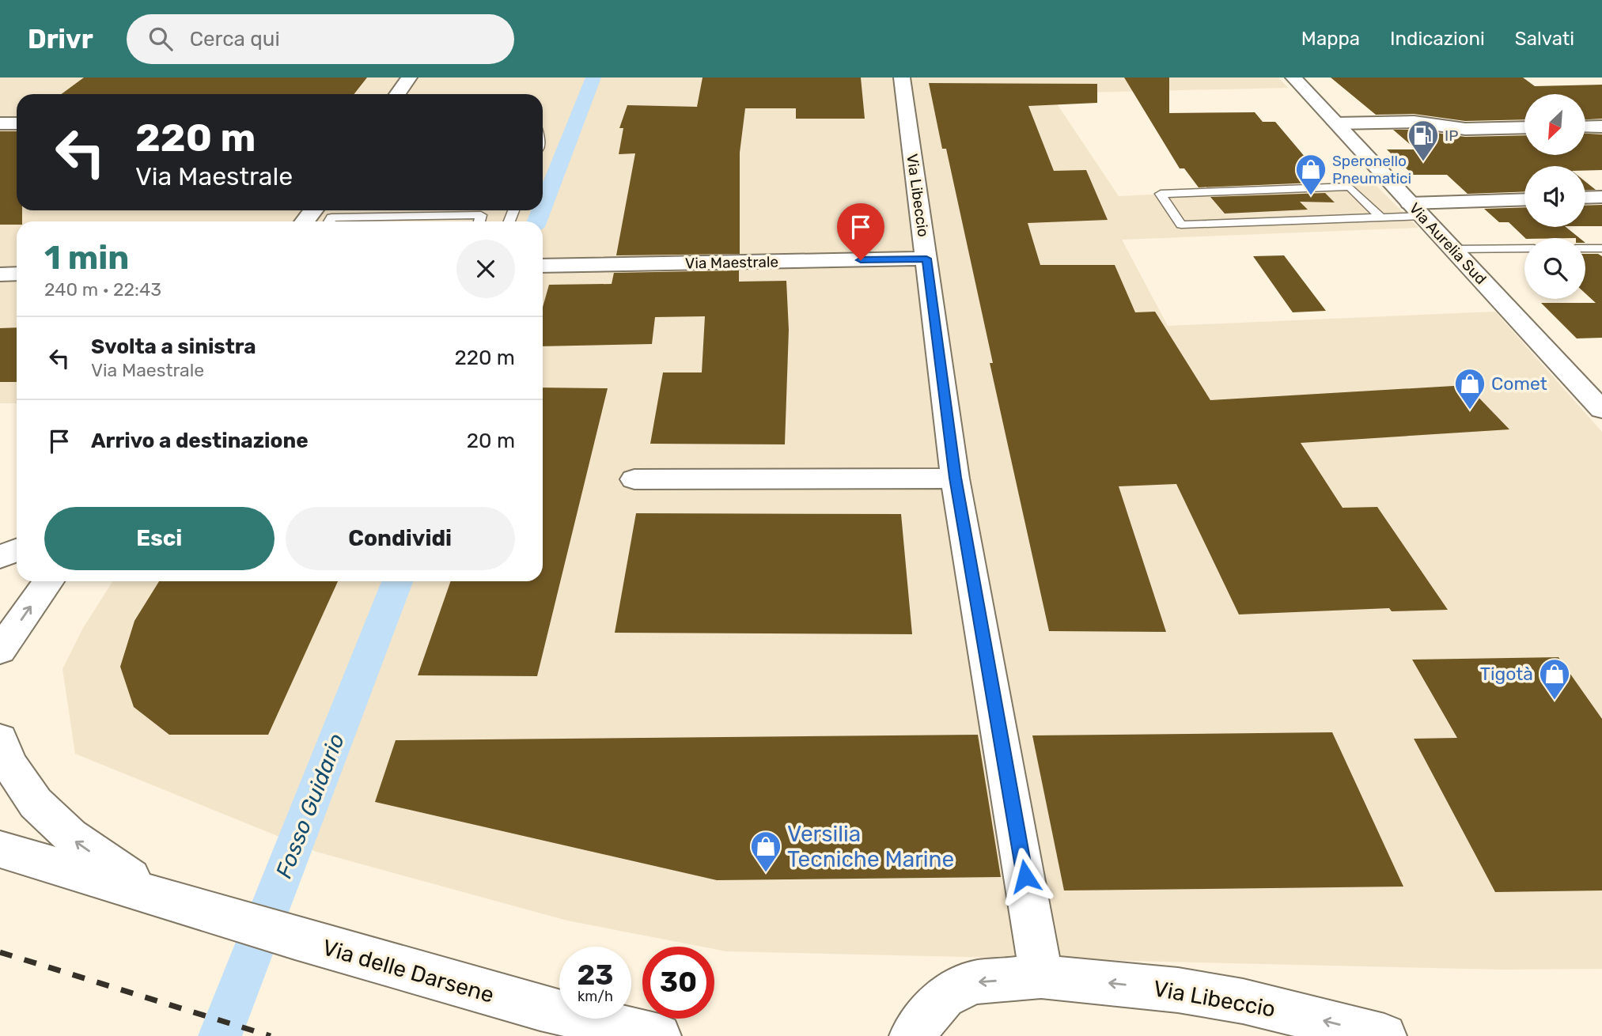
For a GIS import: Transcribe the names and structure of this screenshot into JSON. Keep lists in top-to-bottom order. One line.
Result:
{"streets":{"street":["Via Libeccio","Via Aurelia Sud","Via Maestrale","Via delle Darsene"]},"crossings":[["Via Libeccio","Via Maestrale"]],"water":["Fosso Guidario"],"places":{"fuel station":["IP"],"shop":["Speronello Pneumatici","Comet","Tigotà","Versilia Tecniche Marine"]},"north":"bottom left","page":{"header":"Drivr","search":"Cerca qui","nav":["Mappa","Indicazioni","Salvati"],"turn":["220 m","Via Maestrale"],"heading":["1 min","240 m · 22:43"],"list":[{"name":"Svolta a sinistra","note":"Via Maestrale","value":"220 m"},{"name":"Arrivo a destinazione","value":"20 m"}],"buttons":["Esci","Condividi"],"speed":"23 km/h","limit":"30"}}
